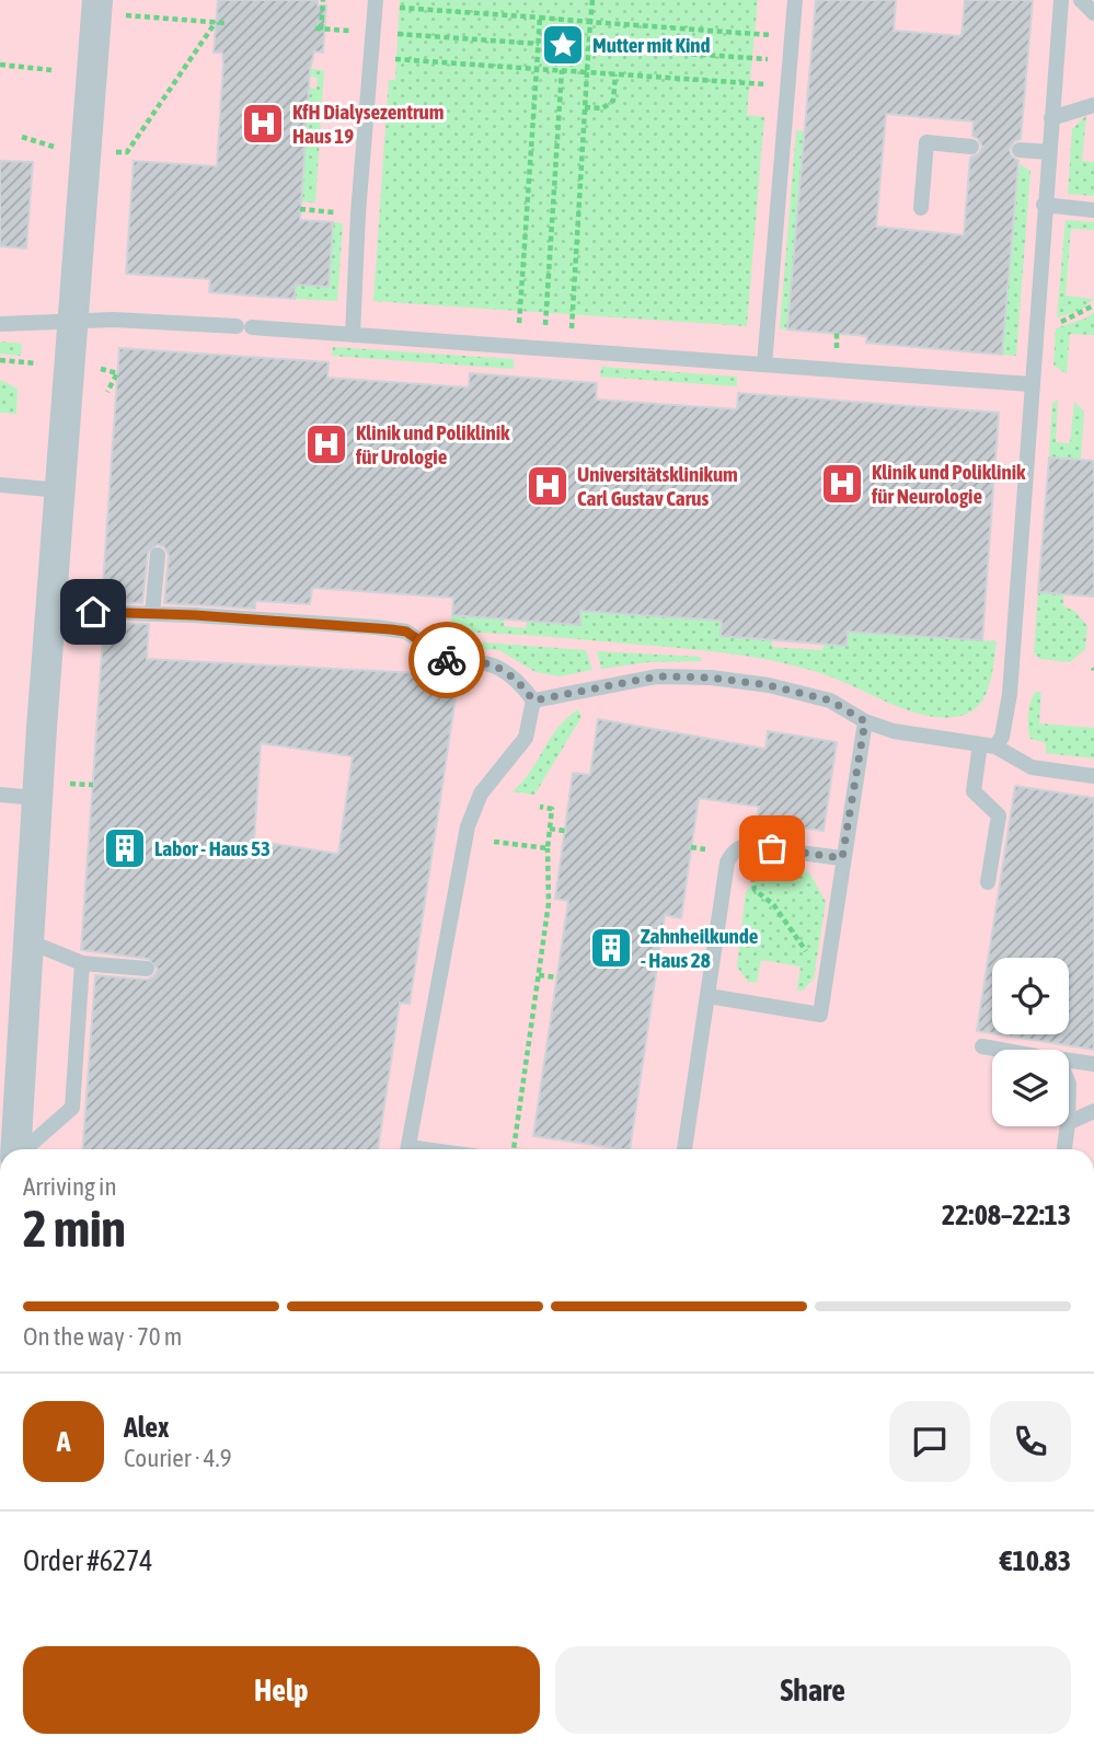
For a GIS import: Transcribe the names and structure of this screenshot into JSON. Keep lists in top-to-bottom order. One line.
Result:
{"places":{"place":["Mutter mit Kind"],"hospital":["KfH Dialysezentrum Haus 19","Klinik und Poliklinik für Urologie","Klinik und Poliklinik für Neurologie","Universitätsklinikum Carl Gustav Carus"],"building":["Labor - Haus 53","Zahnheilkunde - Haus 28"]},"page":{"heading":["2 min","Arriving in","22:08–22:13"],"panel":["Alex","Courier · 4.9","Order #6274","€10.83"],"bar":"On the way · 70 m","round":"A","buttons":["Help","Share"]}}
